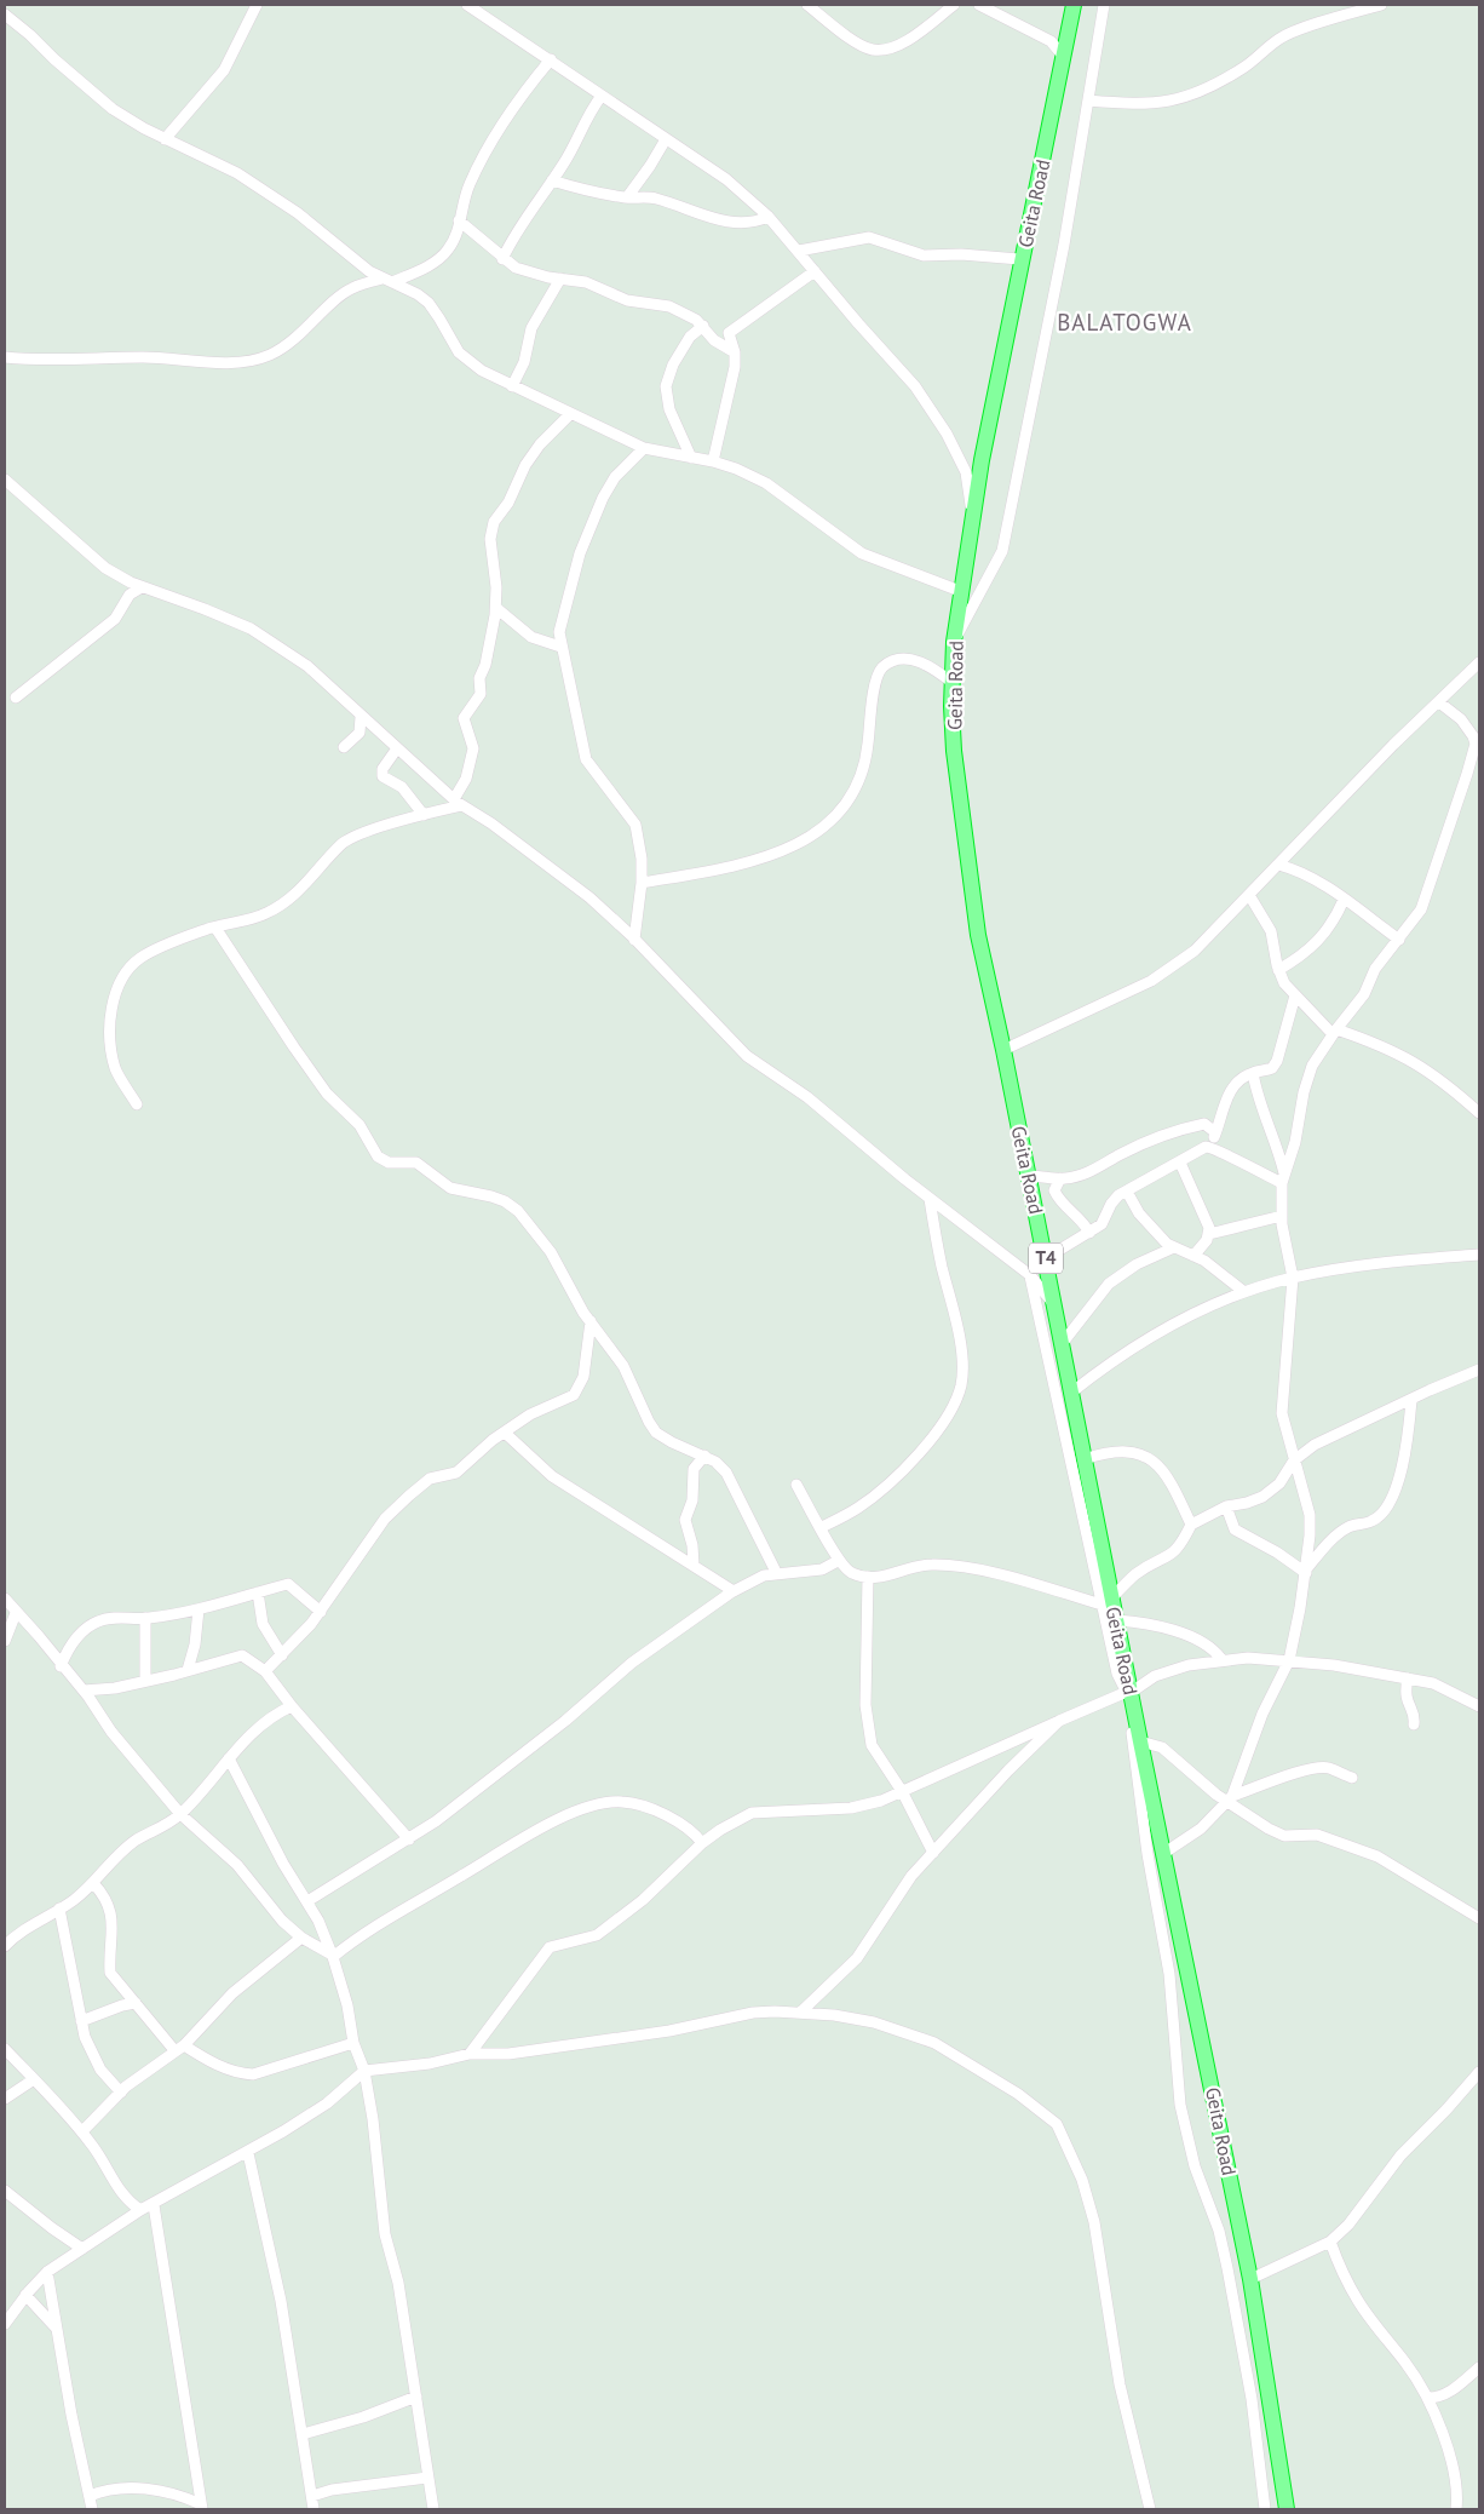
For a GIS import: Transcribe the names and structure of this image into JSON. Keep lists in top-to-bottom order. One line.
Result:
{"streets":{"highway":["Geita Road","T4"]},"districts":["BALATOGWA"]}
